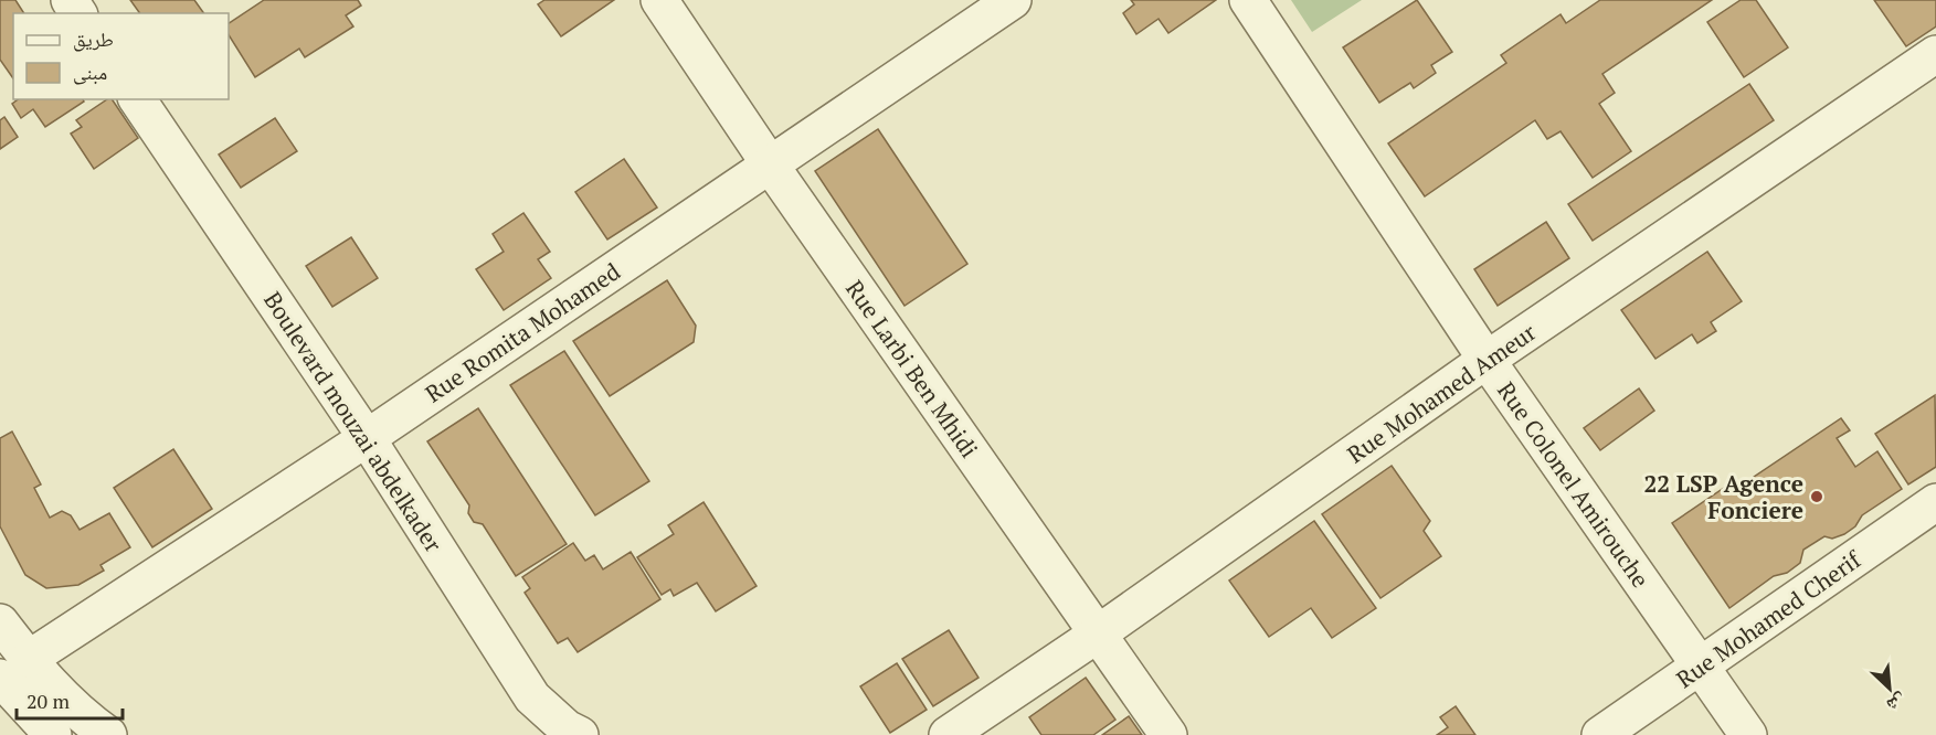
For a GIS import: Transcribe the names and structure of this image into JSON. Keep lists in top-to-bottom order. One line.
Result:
{"streets":{"street":["Rue Romita Mohamed","Rue Larbi Ben Mhidi","Rue Mohamed Ameur","Boulevard mouzai abdelkader","Rue Colonel Amirouche","Rue Mohamed Cherif"]},"crossings":[["Rue Romita Mohamed","Rue Larbi Ben Mhidi"],["Rue Romita Mohamed","Boulevard mouzai abdelkader"],["Rue Larbi Ben Mhidi","Rue Mohamed Ameur"],["Rue Mohamed Ameur","Rue Colonel Amirouche"],["Rue Colonel Amirouche","Rue Mohamed Cherif"]],"places":["22 LSP Agence Fonciere"],"legend":["طريق","مبنى"],"scale_bar":"20 m","north":"bottom right"}
